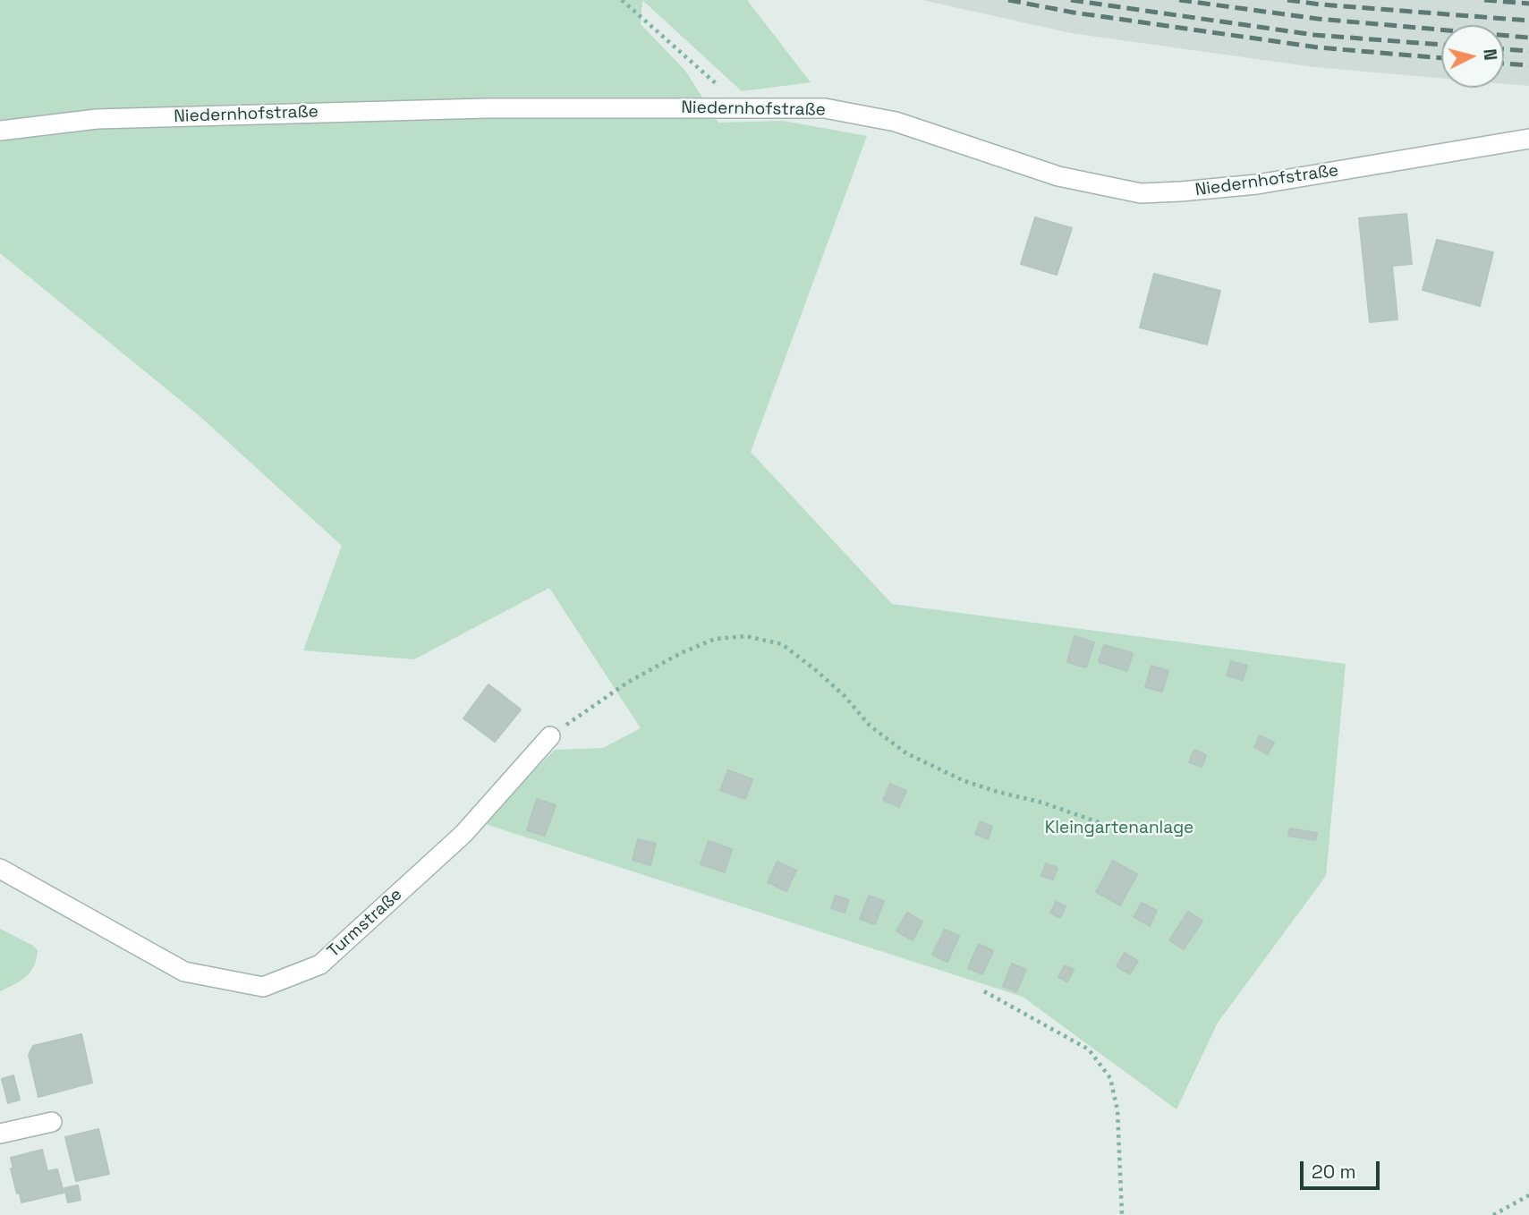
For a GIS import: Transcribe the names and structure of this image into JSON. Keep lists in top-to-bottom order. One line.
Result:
{"streets":{"street":["Niedernhofstraße","Turmstraße"]},"parks":["Kleingartenanlage"],"scale_bar":"20 m","north":"right"}
